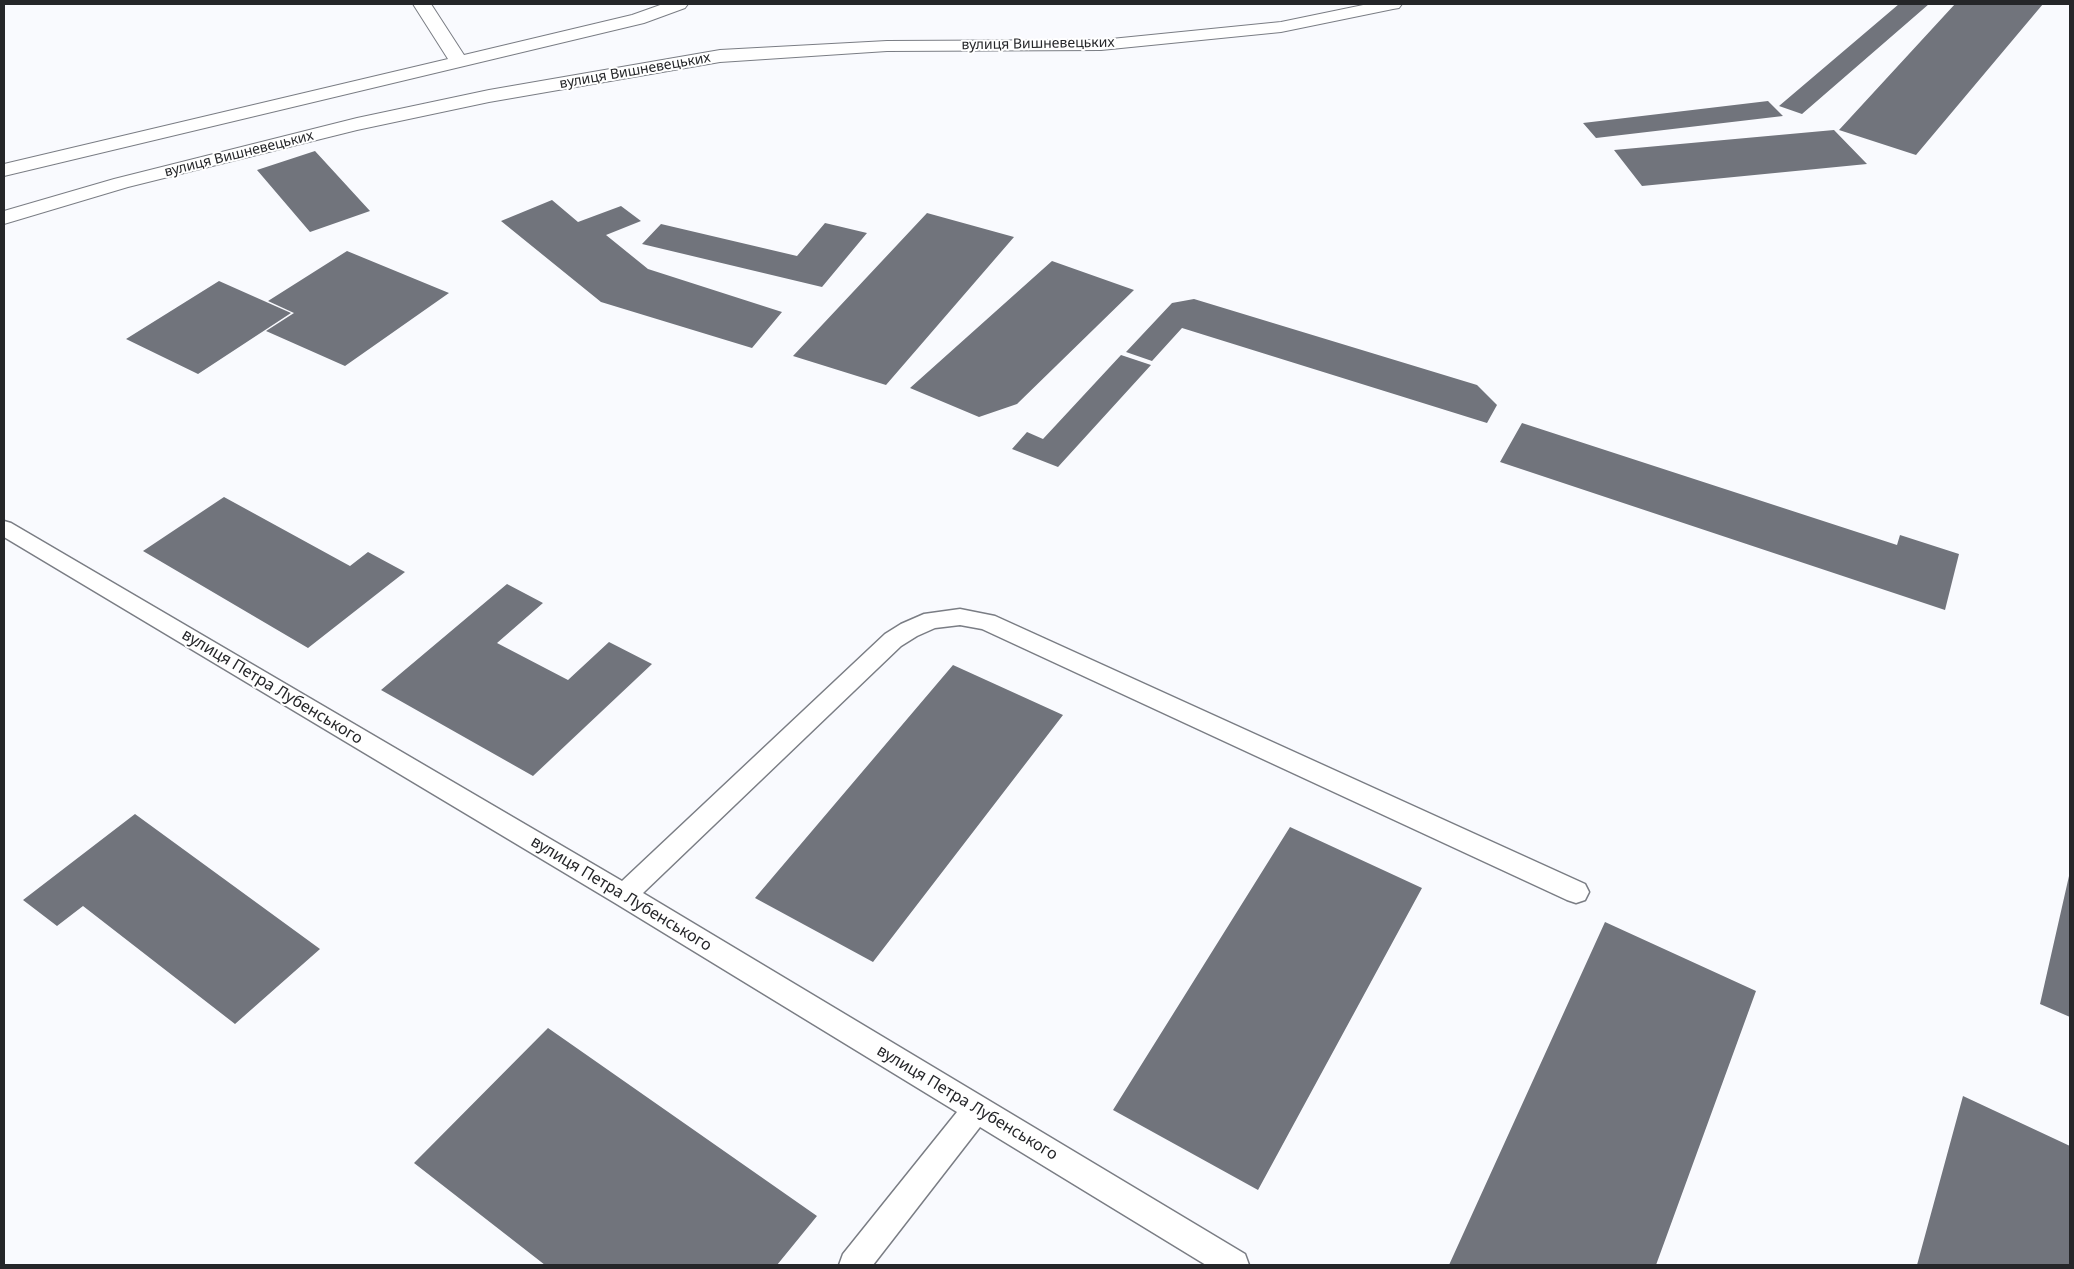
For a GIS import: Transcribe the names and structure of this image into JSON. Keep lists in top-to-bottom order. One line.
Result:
{"streets":{"main road":["вулиця Вишневецьких"],"lane":["вулиця Петра Лубенського"]}}
